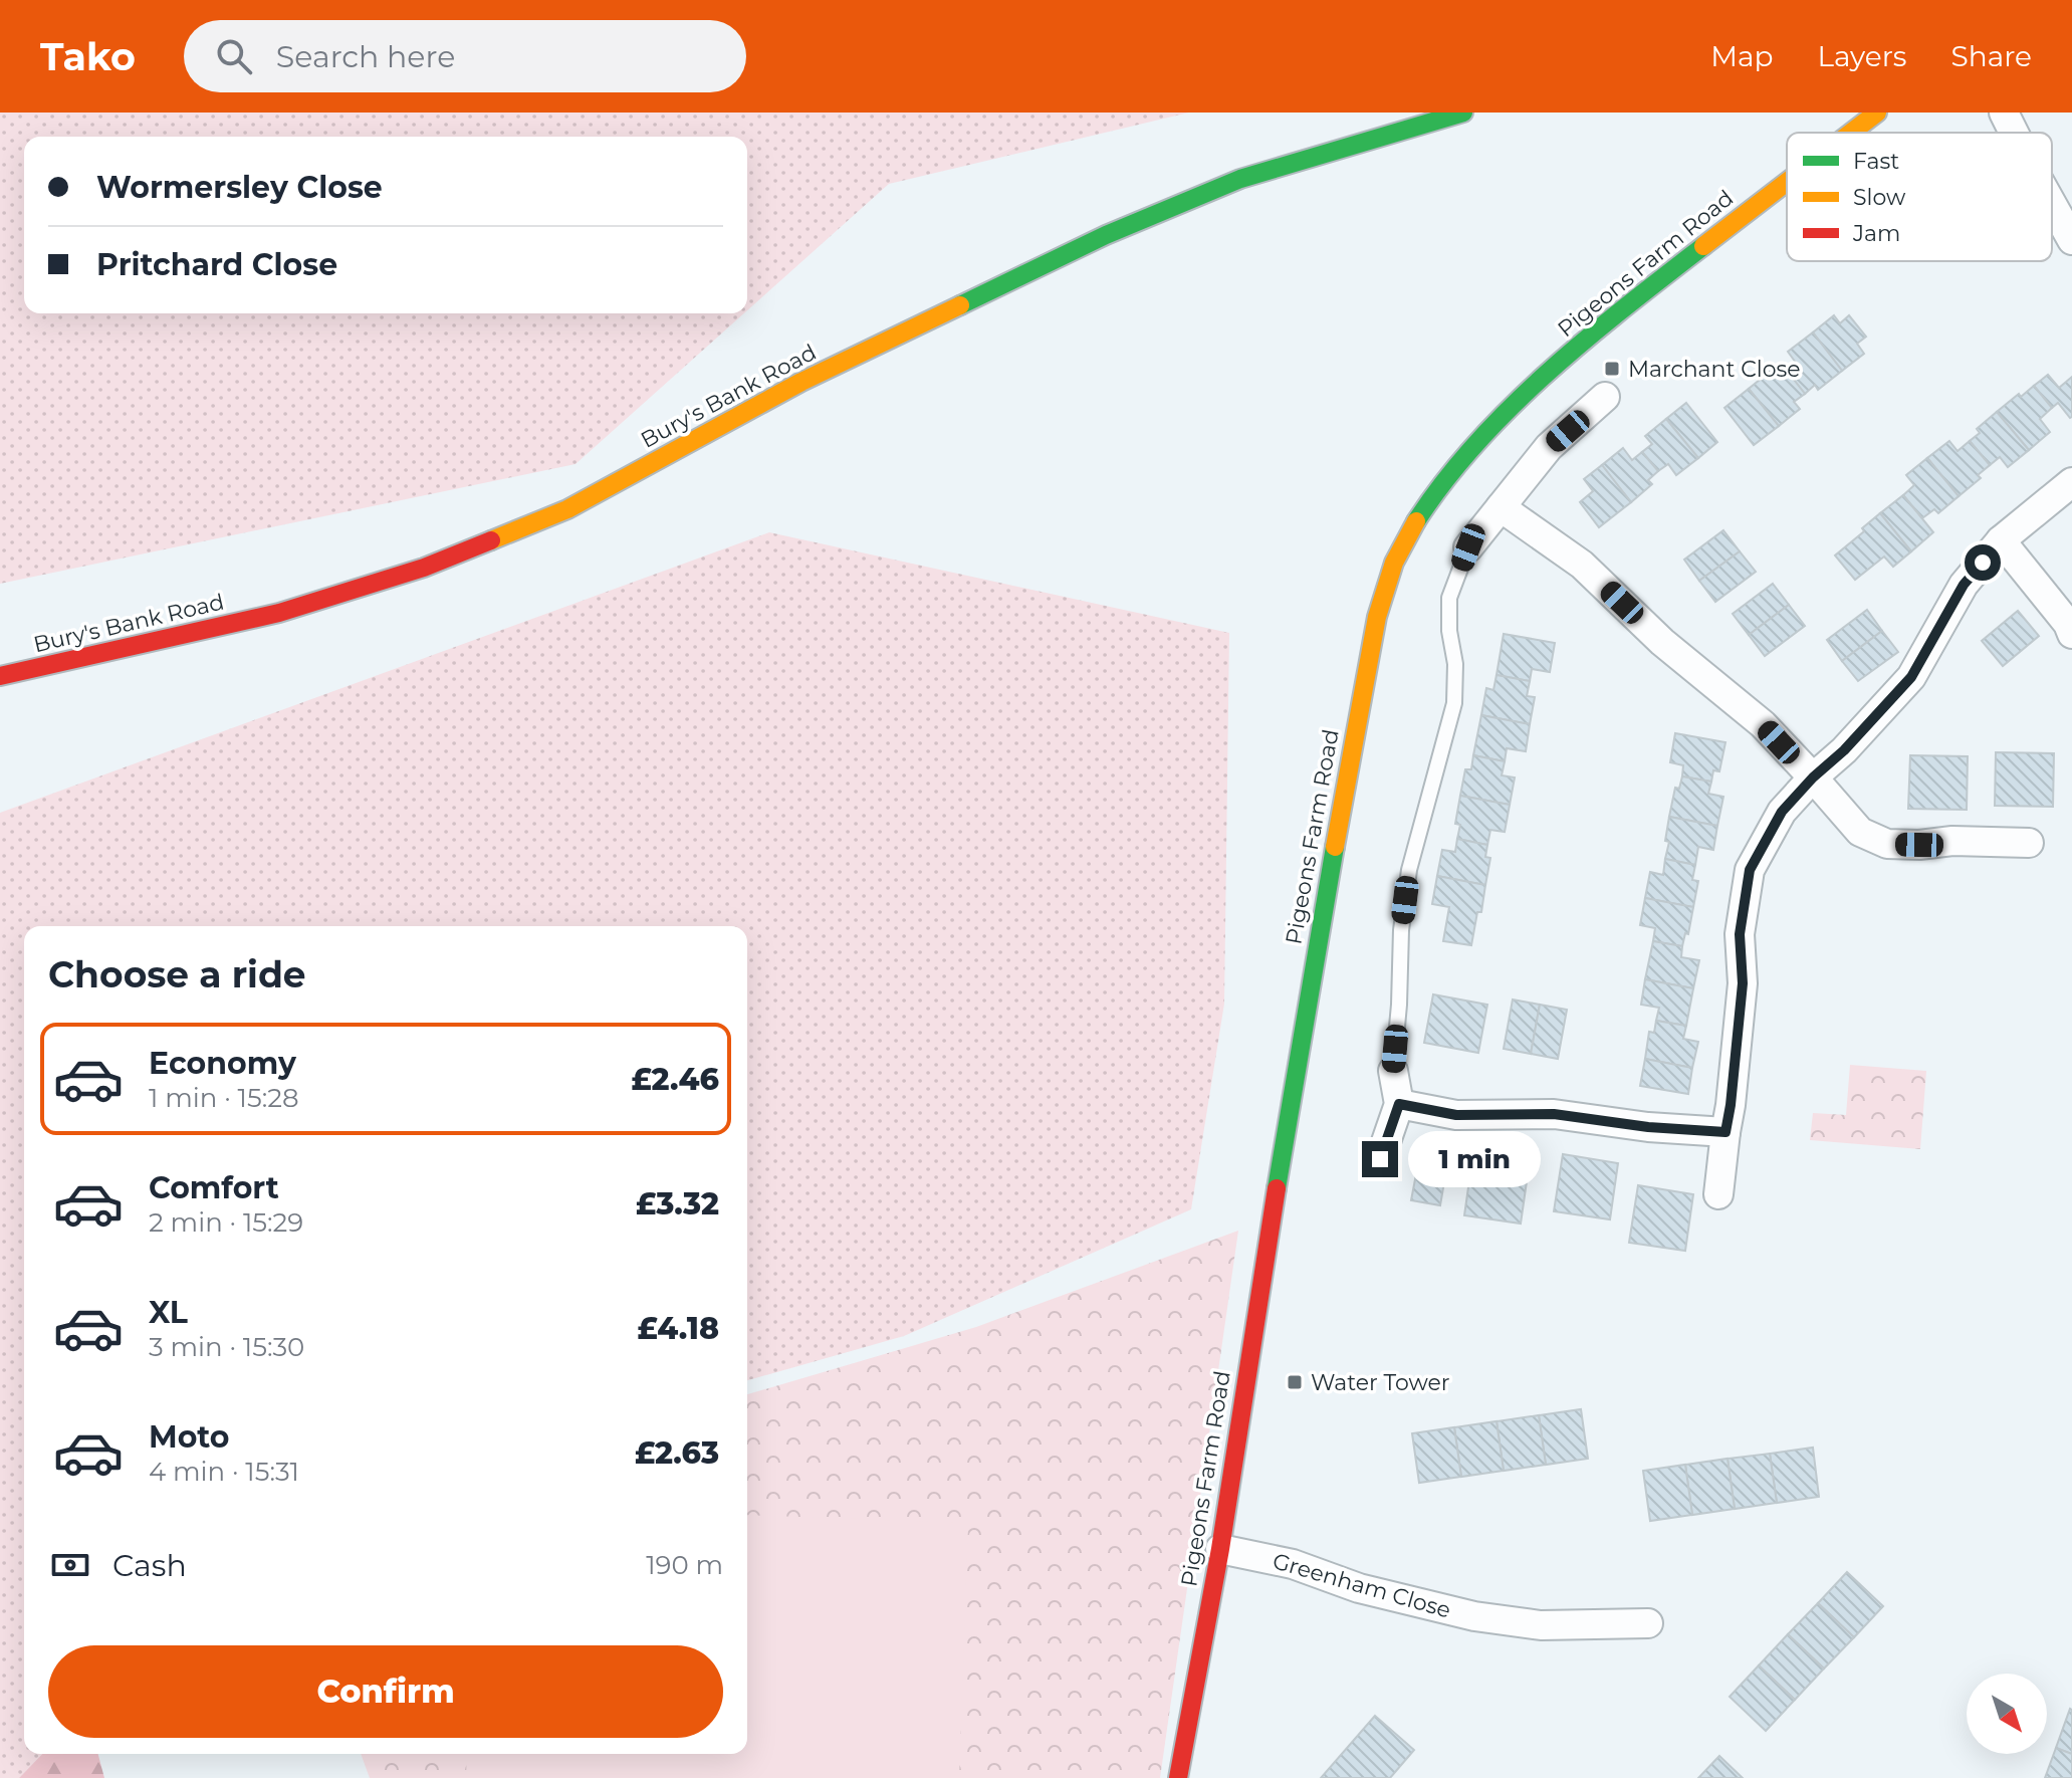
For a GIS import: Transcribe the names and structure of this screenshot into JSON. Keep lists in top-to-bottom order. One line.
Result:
{"streets":{"street":["Pigeons Farm Road","Bury's Bank Road","Greenham Close"]},"crossings":[["Pigeons Farm Road","Greenham Close"]],"places":{"transit":["Marchant Close","Water Tower"]},"legend":["Fast","Slow","Jam"],"north":"bottom right","page":{"header":"Tako","search":"Search here","nav":["Map","Layers","Share"],"banner":["Wormersley Close","Pritchard Close"],"heading":"Choose a ride","list":[{"name":"Economy","note":"1 min · 15:28","value":"£2.46"},{"name":"Comfort","note":"2 min · 15:29","value":"£3.32"},{"name":"XL","note":"3 min · 15:30","value":"£4.18"},{"name":"Moto","note":"4 min · 15:31","value":"£2.63"}],"bubble":"1 min","pay":["Cash","190 m"],"buttons":"Confirm"}}
